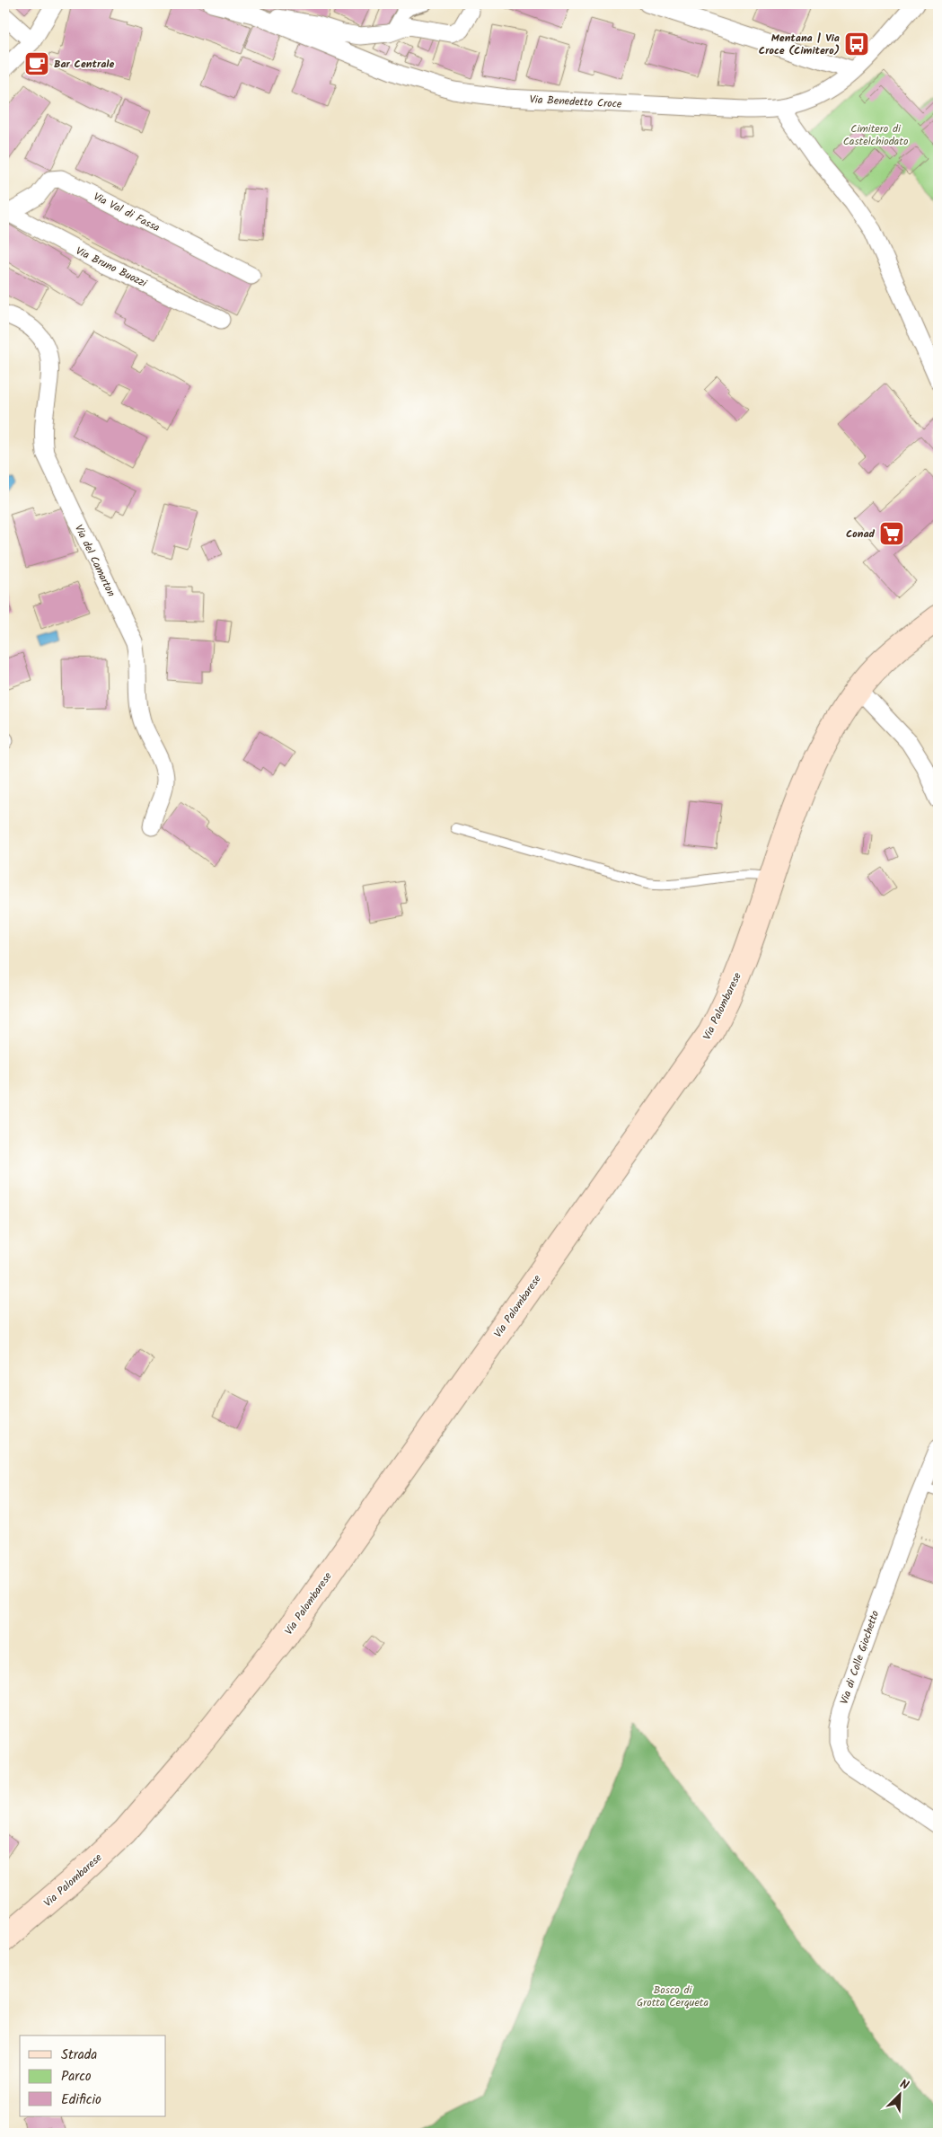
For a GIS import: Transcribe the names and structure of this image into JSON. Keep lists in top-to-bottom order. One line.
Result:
{"streets":{"main road":["Via Palombarese"],"street":["Via Benedetto Croce","Via Val di Fassa","Via Bruno Buozzi","Via del Camarton","Via di Colle Giochetto"]},"crossings":[["Via Val di Fassa","Via Bruno Buozzi"]],"parks":["Cimitero di Castelchiodato","Bosco di Grotta Cerqueta"],"places":{"bus stop":["Mentana | Via Croce (Cimitero)"],"cafe":["Bar Centrale"],"supermarket":["Conad"]},"legend":["Strada","Parco","Edificio"],"north":"top right"}
